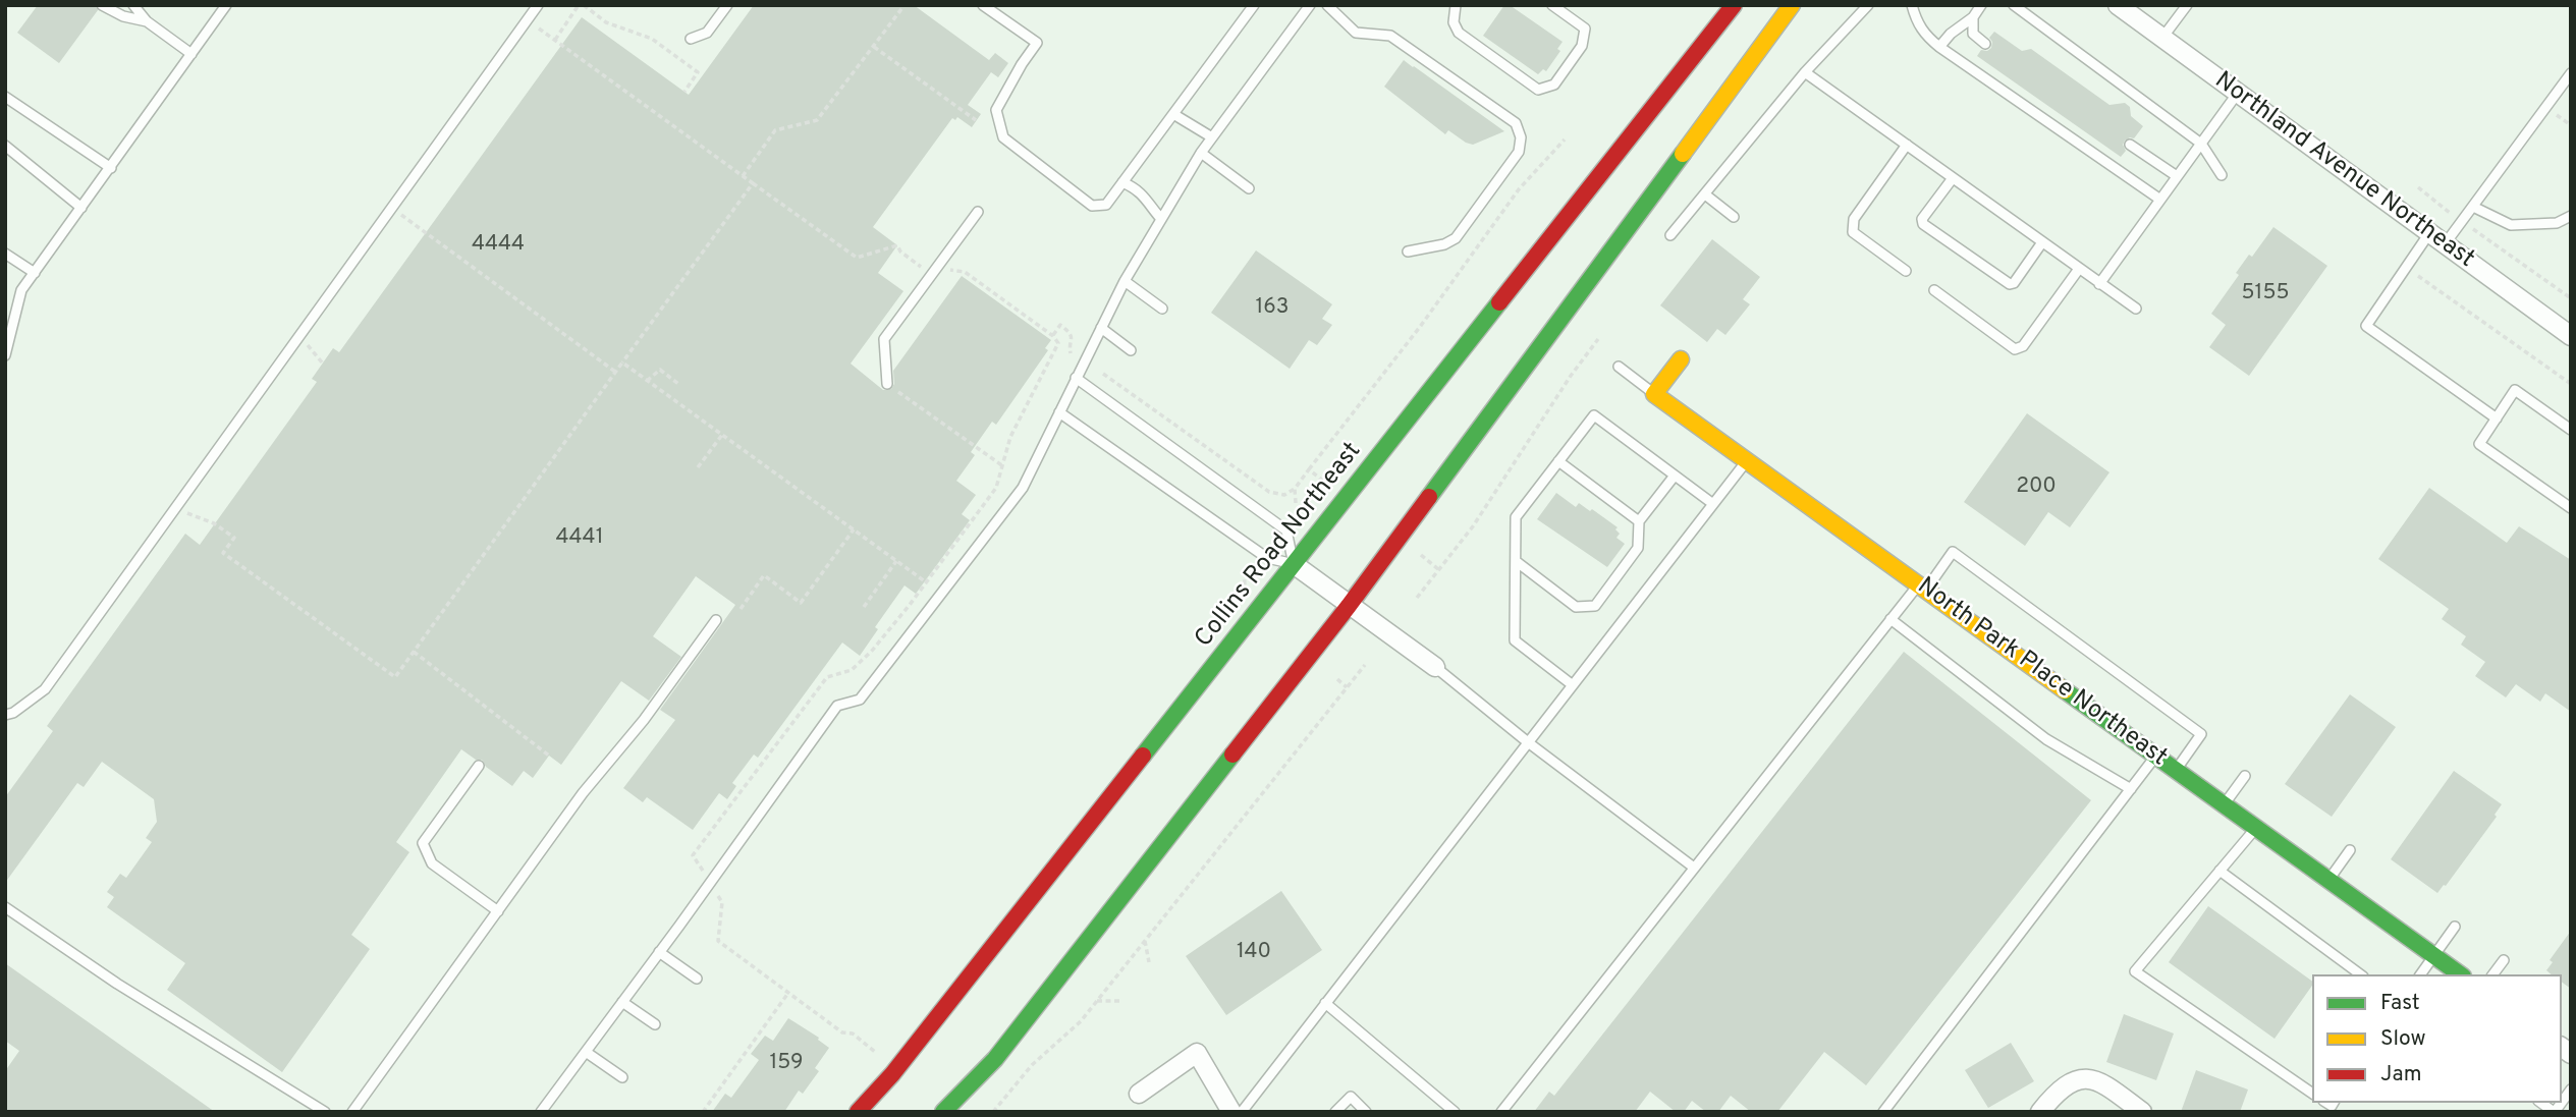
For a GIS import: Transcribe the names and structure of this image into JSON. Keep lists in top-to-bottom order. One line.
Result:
{"streets":{"main road":["Collins Road Northeast","North Park Place Northeast"],"street":["Northland Avenue Northeast"]},"house_numbers":["4444","5155","163","200","4441","140","159"],"legend":["Fast","Slow","Jam"]}
